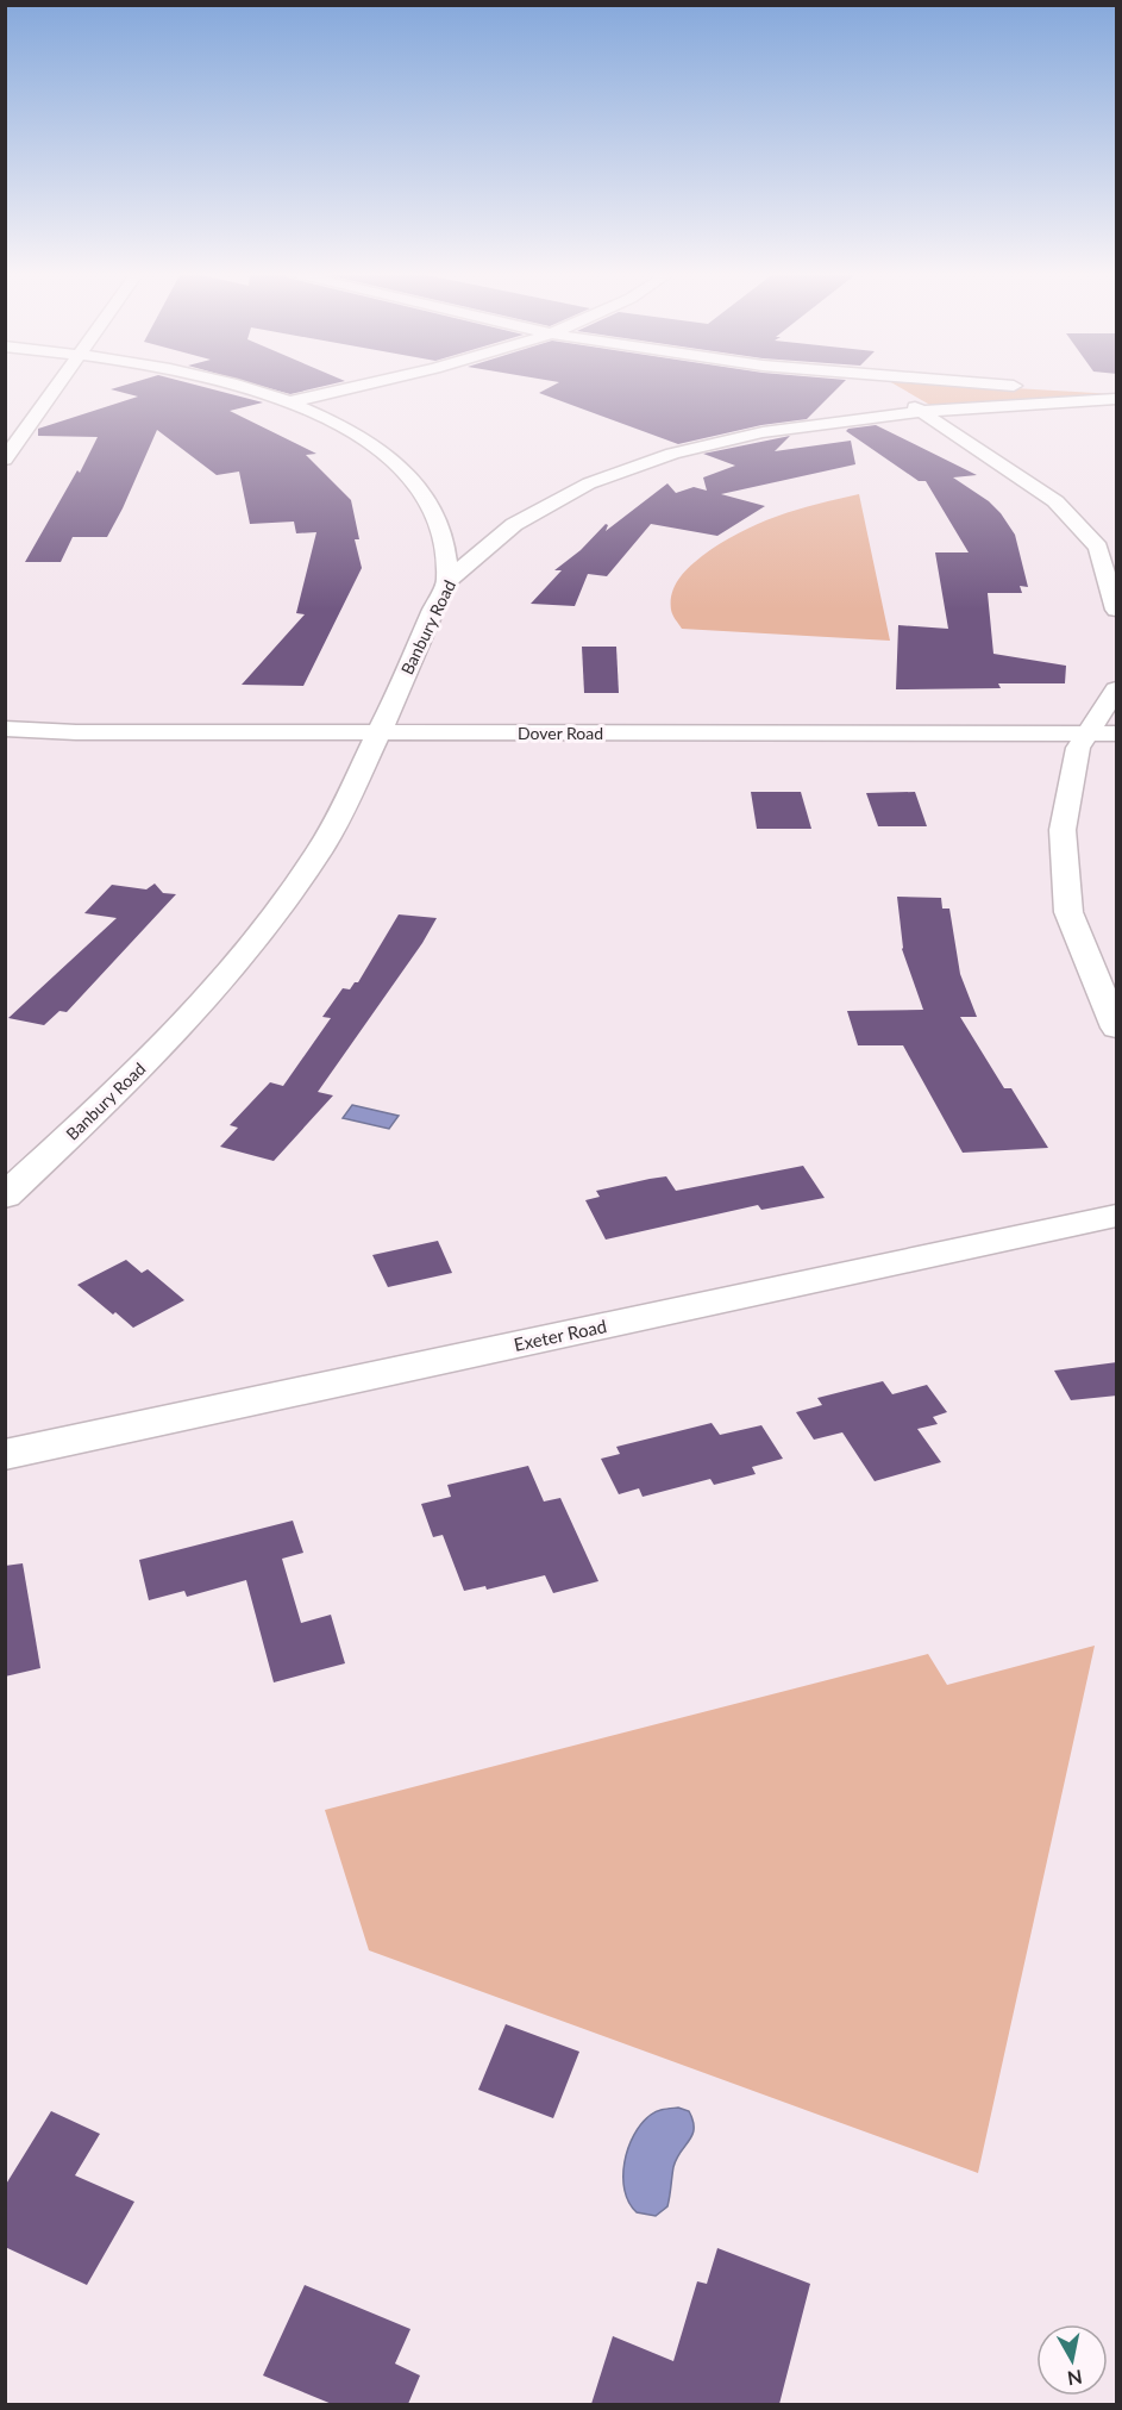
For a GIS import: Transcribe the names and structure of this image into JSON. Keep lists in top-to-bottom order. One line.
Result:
{"streets":{"street":["Banbury Road","Dover Road","Exeter Road"]},"crossings":[["Banbury Road","Dover Road"]],"north":"bottom"}
